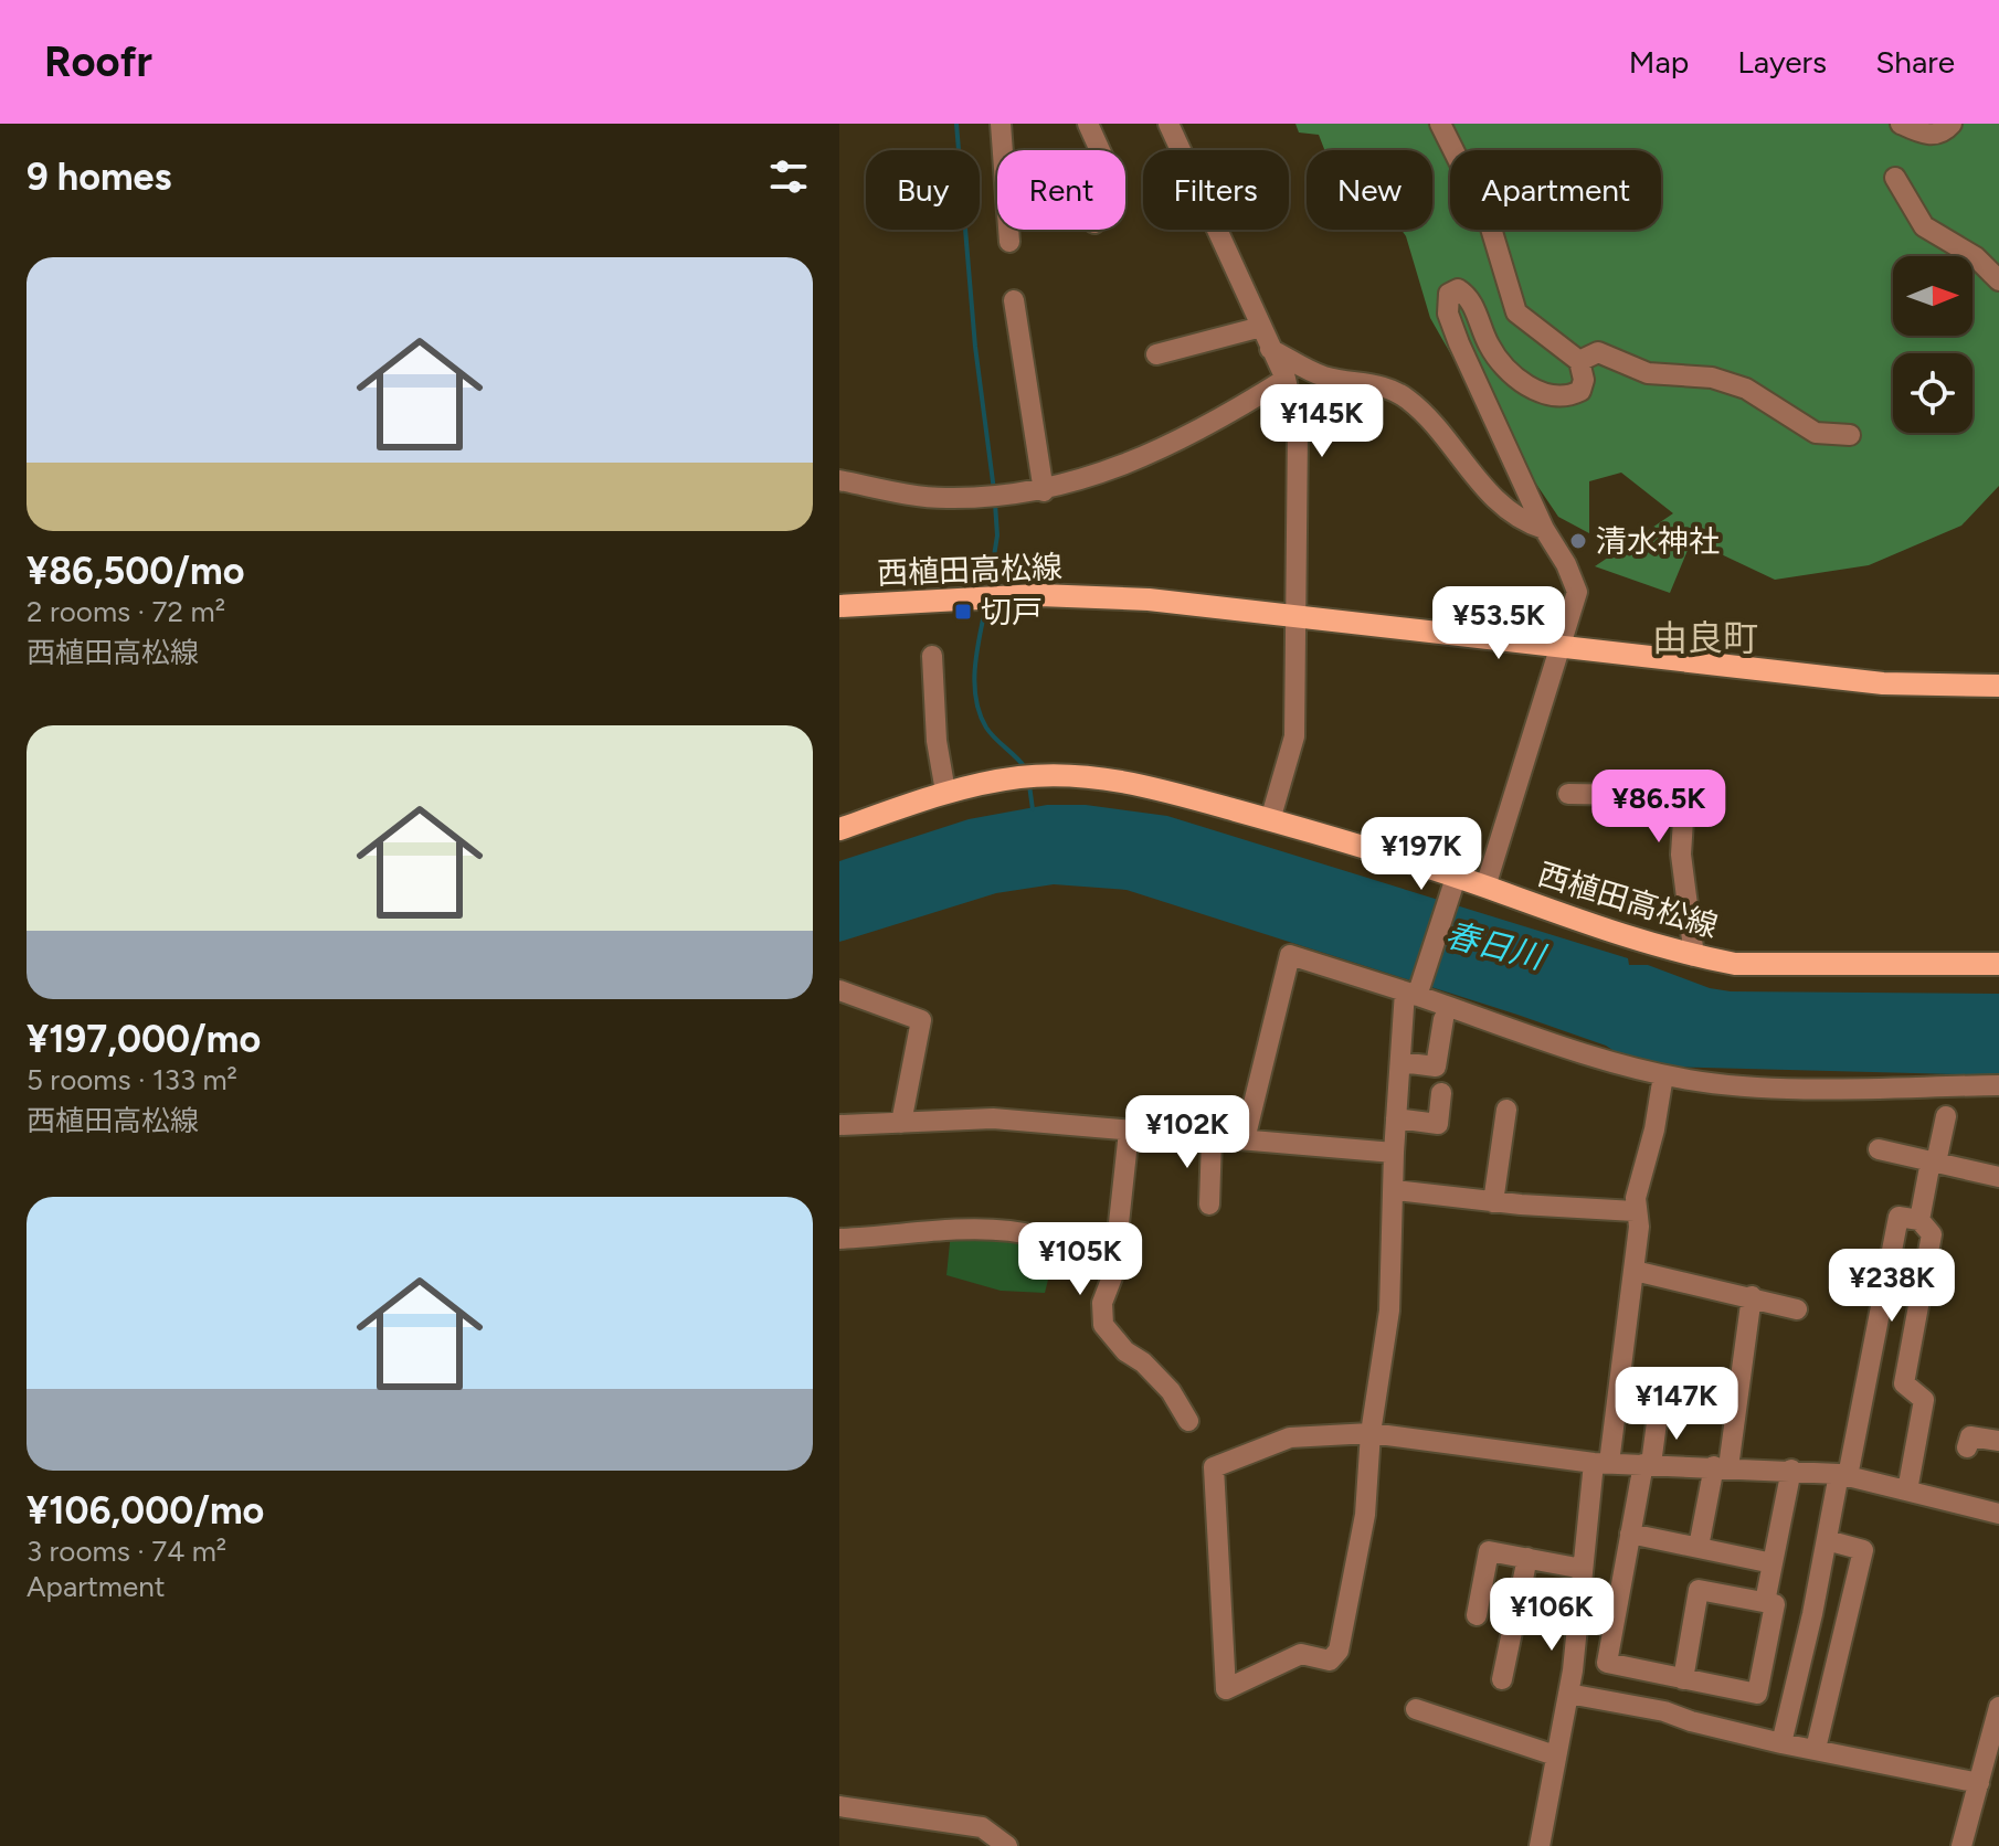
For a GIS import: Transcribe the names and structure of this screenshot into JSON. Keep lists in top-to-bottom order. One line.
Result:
{"streets":{"main road":["西植田高松線"]},"districts":["由良町"],"water":["春日川"],"places":{"other":["清水神社"],"transit":["切戸"]},"north":"right","page":{"header":"Roofr","nav":["Map","Layers","Share"],"heading":"9 homes","chip":["Buy","Rent","Filters","New","Apartment"],"list":[{"name":"¥86,500/mo","note":"2 rooms · 72 m² · 西植田高松線"},{"name":"¥197,000/mo","note":"5 rooms · 133 m² · 西植田高松線"},{"name":"¥106,000/mo","note":"3 rooms · 74 m² · Apartment"}],"price":["¥145K","¥53.5K","¥86.5K","¥197K","¥102K","¥105K","¥238K","¥147K","¥106K"]}}
